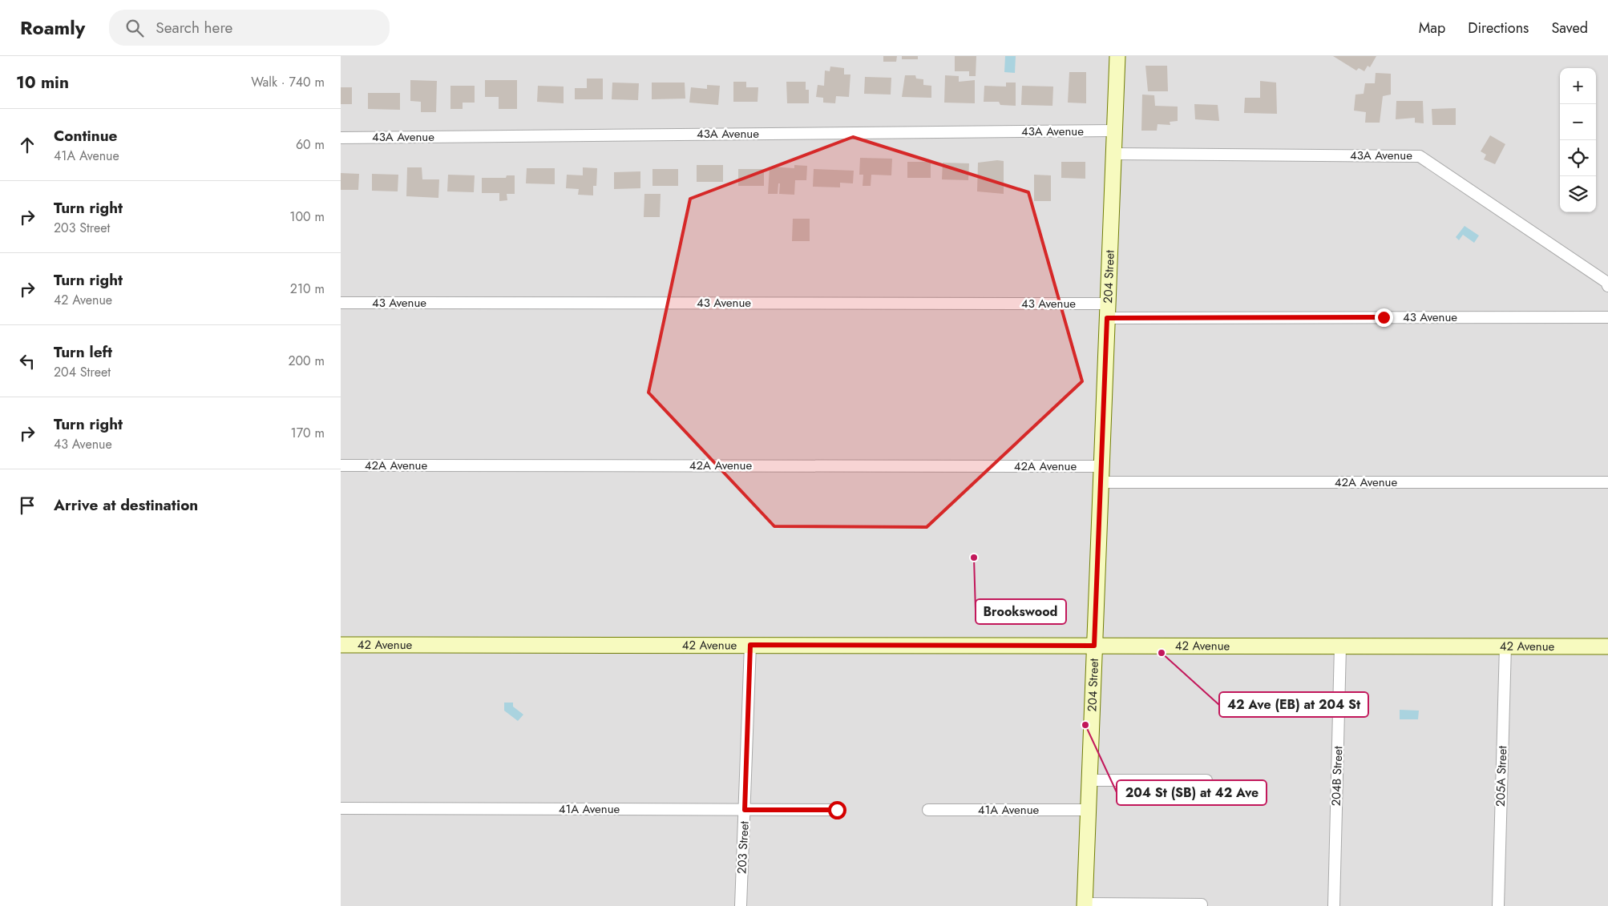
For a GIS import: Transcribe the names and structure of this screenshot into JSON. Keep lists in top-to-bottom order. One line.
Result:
{"streets":{"street":["43A Avenue","204 Street","43 Avenue","42A Avenue","42 Avenue","204B Street","205A Street","41A Avenue","203 Street"]},"crossings":[["43A Avenue","204 Street"],["204 Street","43 Avenue"],["204 Street","42A Avenue"],["204 Street","42 Avenue"],["204 Street","41A Avenue"],["42 Avenue","204B Street"],["42 Avenue","205A Street"],["42 Avenue","203 Street"],["41A Avenue","203 Street"]],"places":["Brookswood","42 Ave (EB) at 204 St","204 St (SB) at 42 Ave"],"page":{"header":"Roamly","search":"Search here","nav":["Map","Directions","Saved"],"heading":["10 min","Walk · 740 m"],"map_buttons":["+","−"],"list":[["Continue","41A Avenue","60 m"],["Turn right","203 Street","100 m"],["Turn right","42 Avenue","210 m"],["Turn left","204 Street","200 m"],["Turn right","43 Avenue","170 m"],"Arrive at destination"]}}
